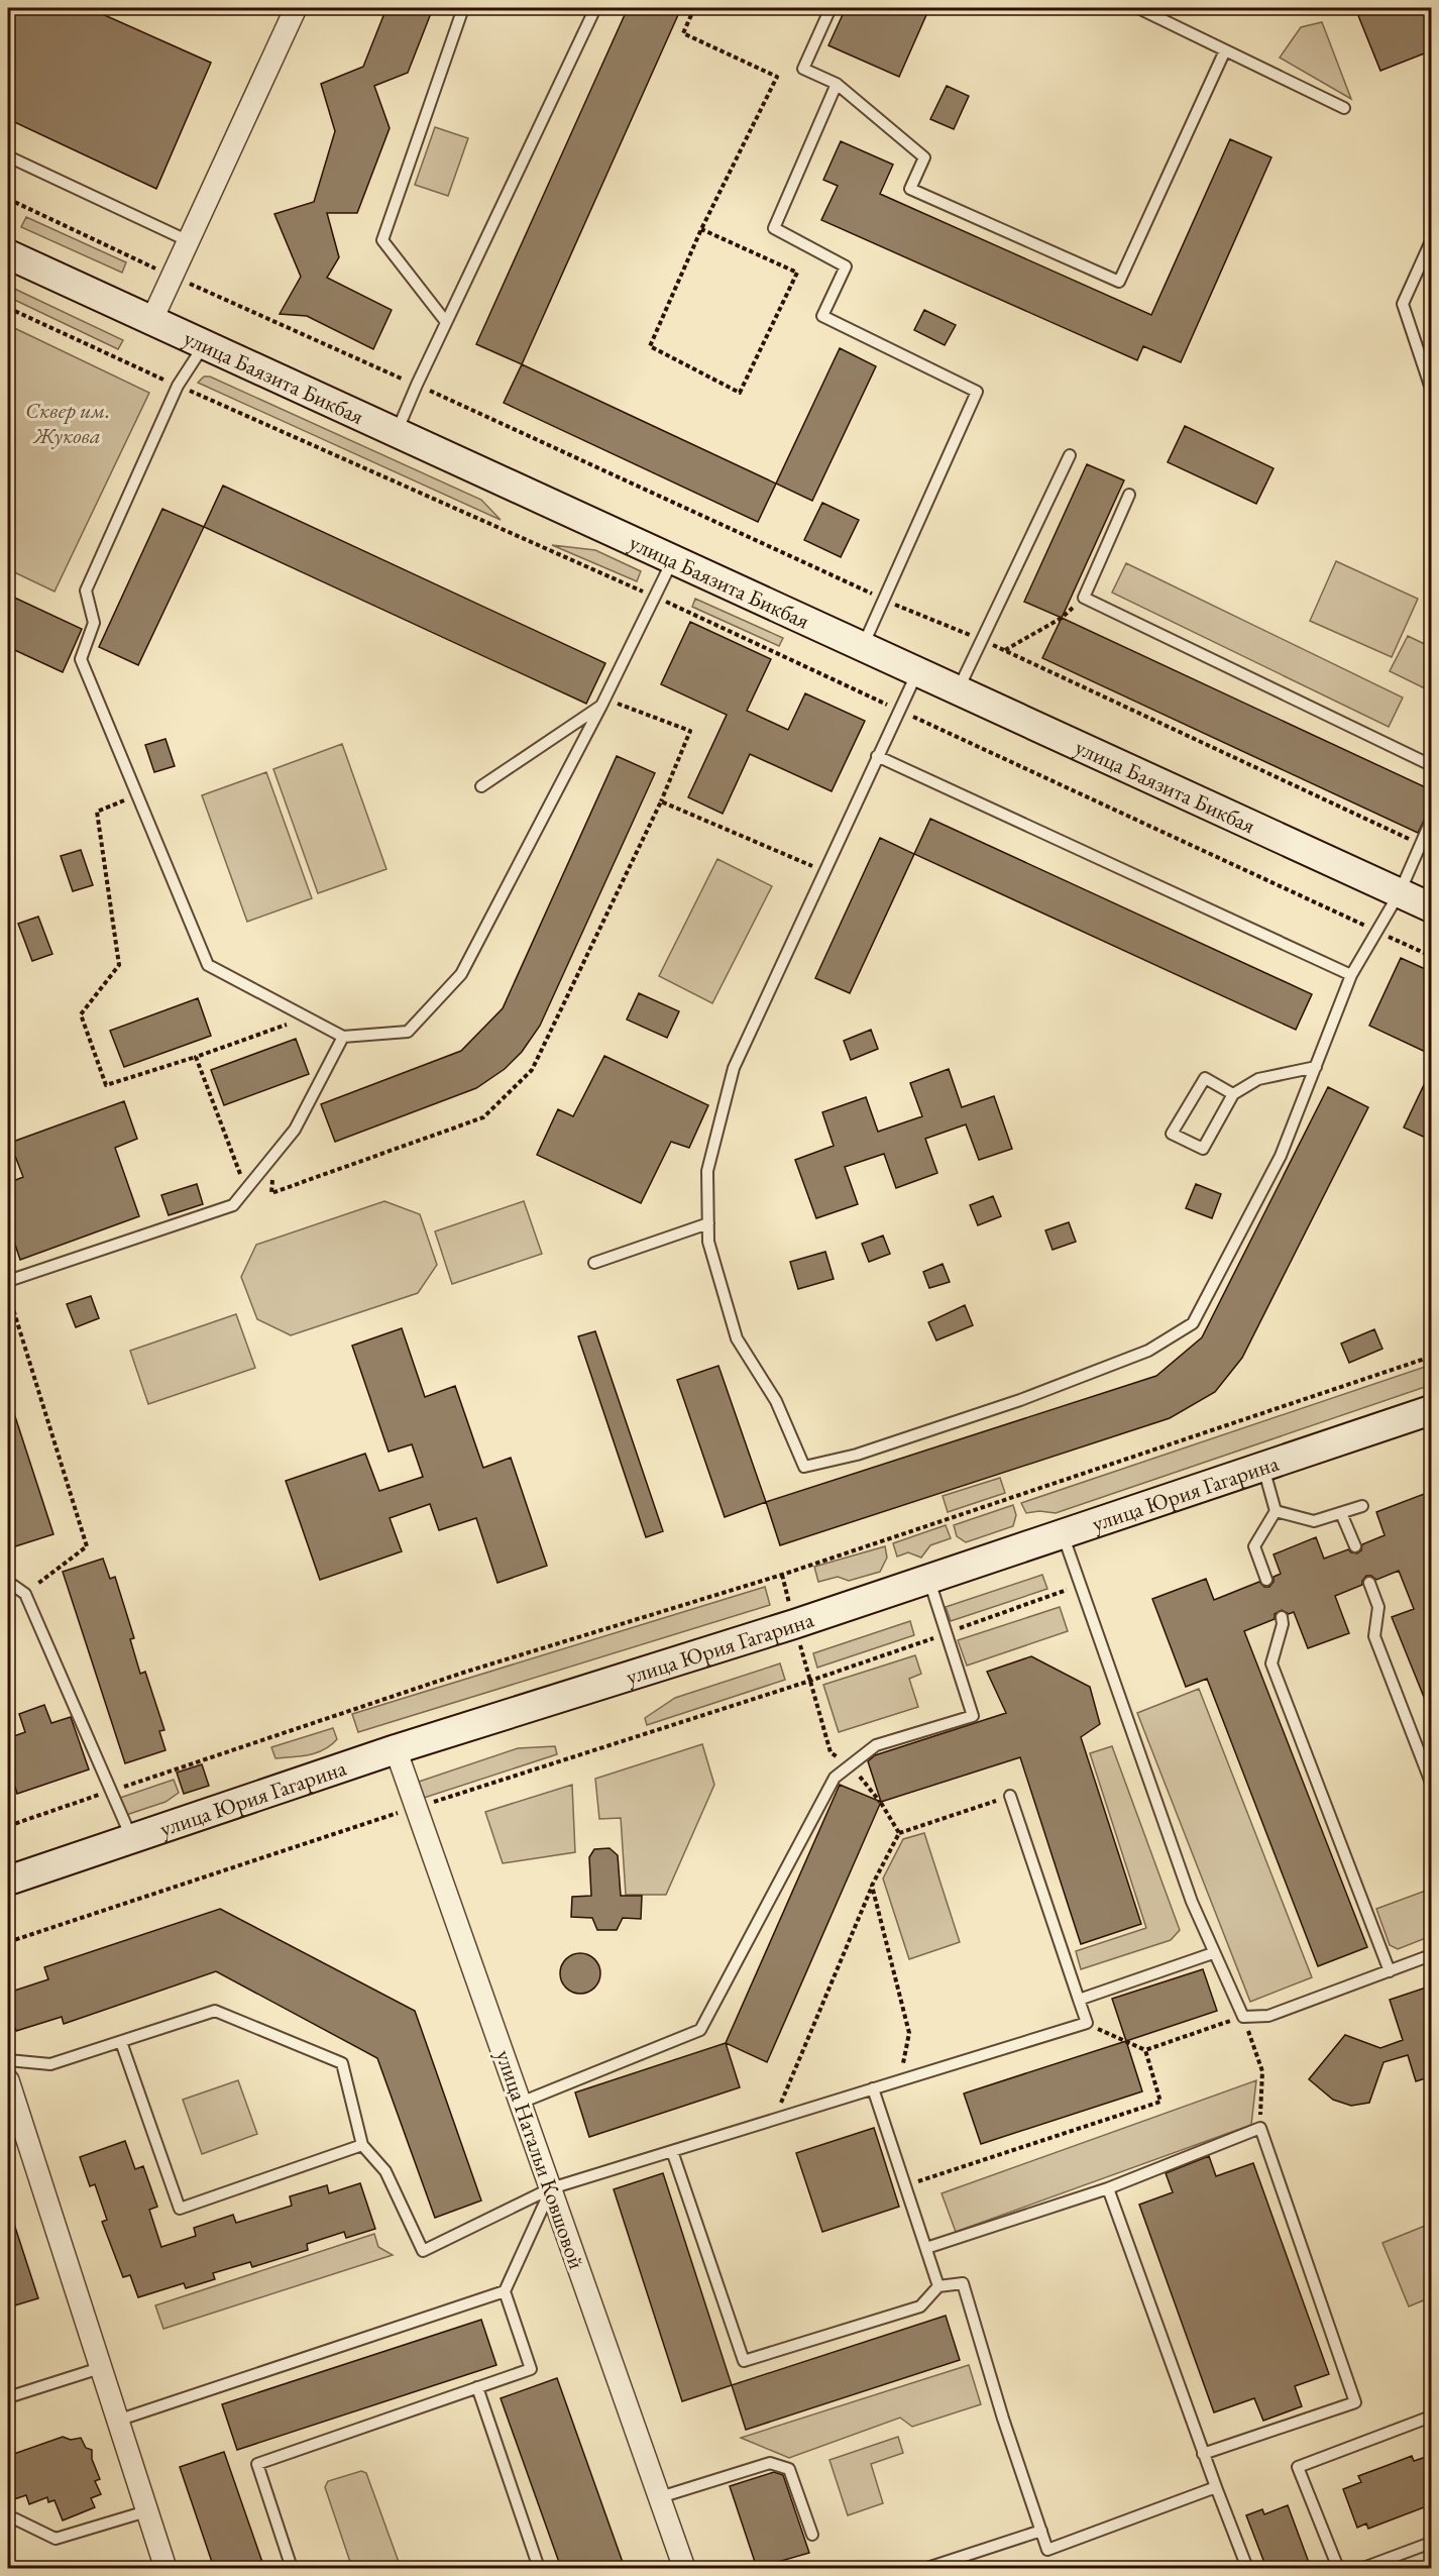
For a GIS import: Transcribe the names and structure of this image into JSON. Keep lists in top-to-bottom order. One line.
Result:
{"streets":{"main road":["улица Баязита Бикбая","улица Юрия Гагарина"],"street":["улица Натальи Ковшовой"]},"crossings":[["улица Юрия Гагарина","улица Натальи Ковшовой"]],"parks":["Сквер им. Жукова"]}
